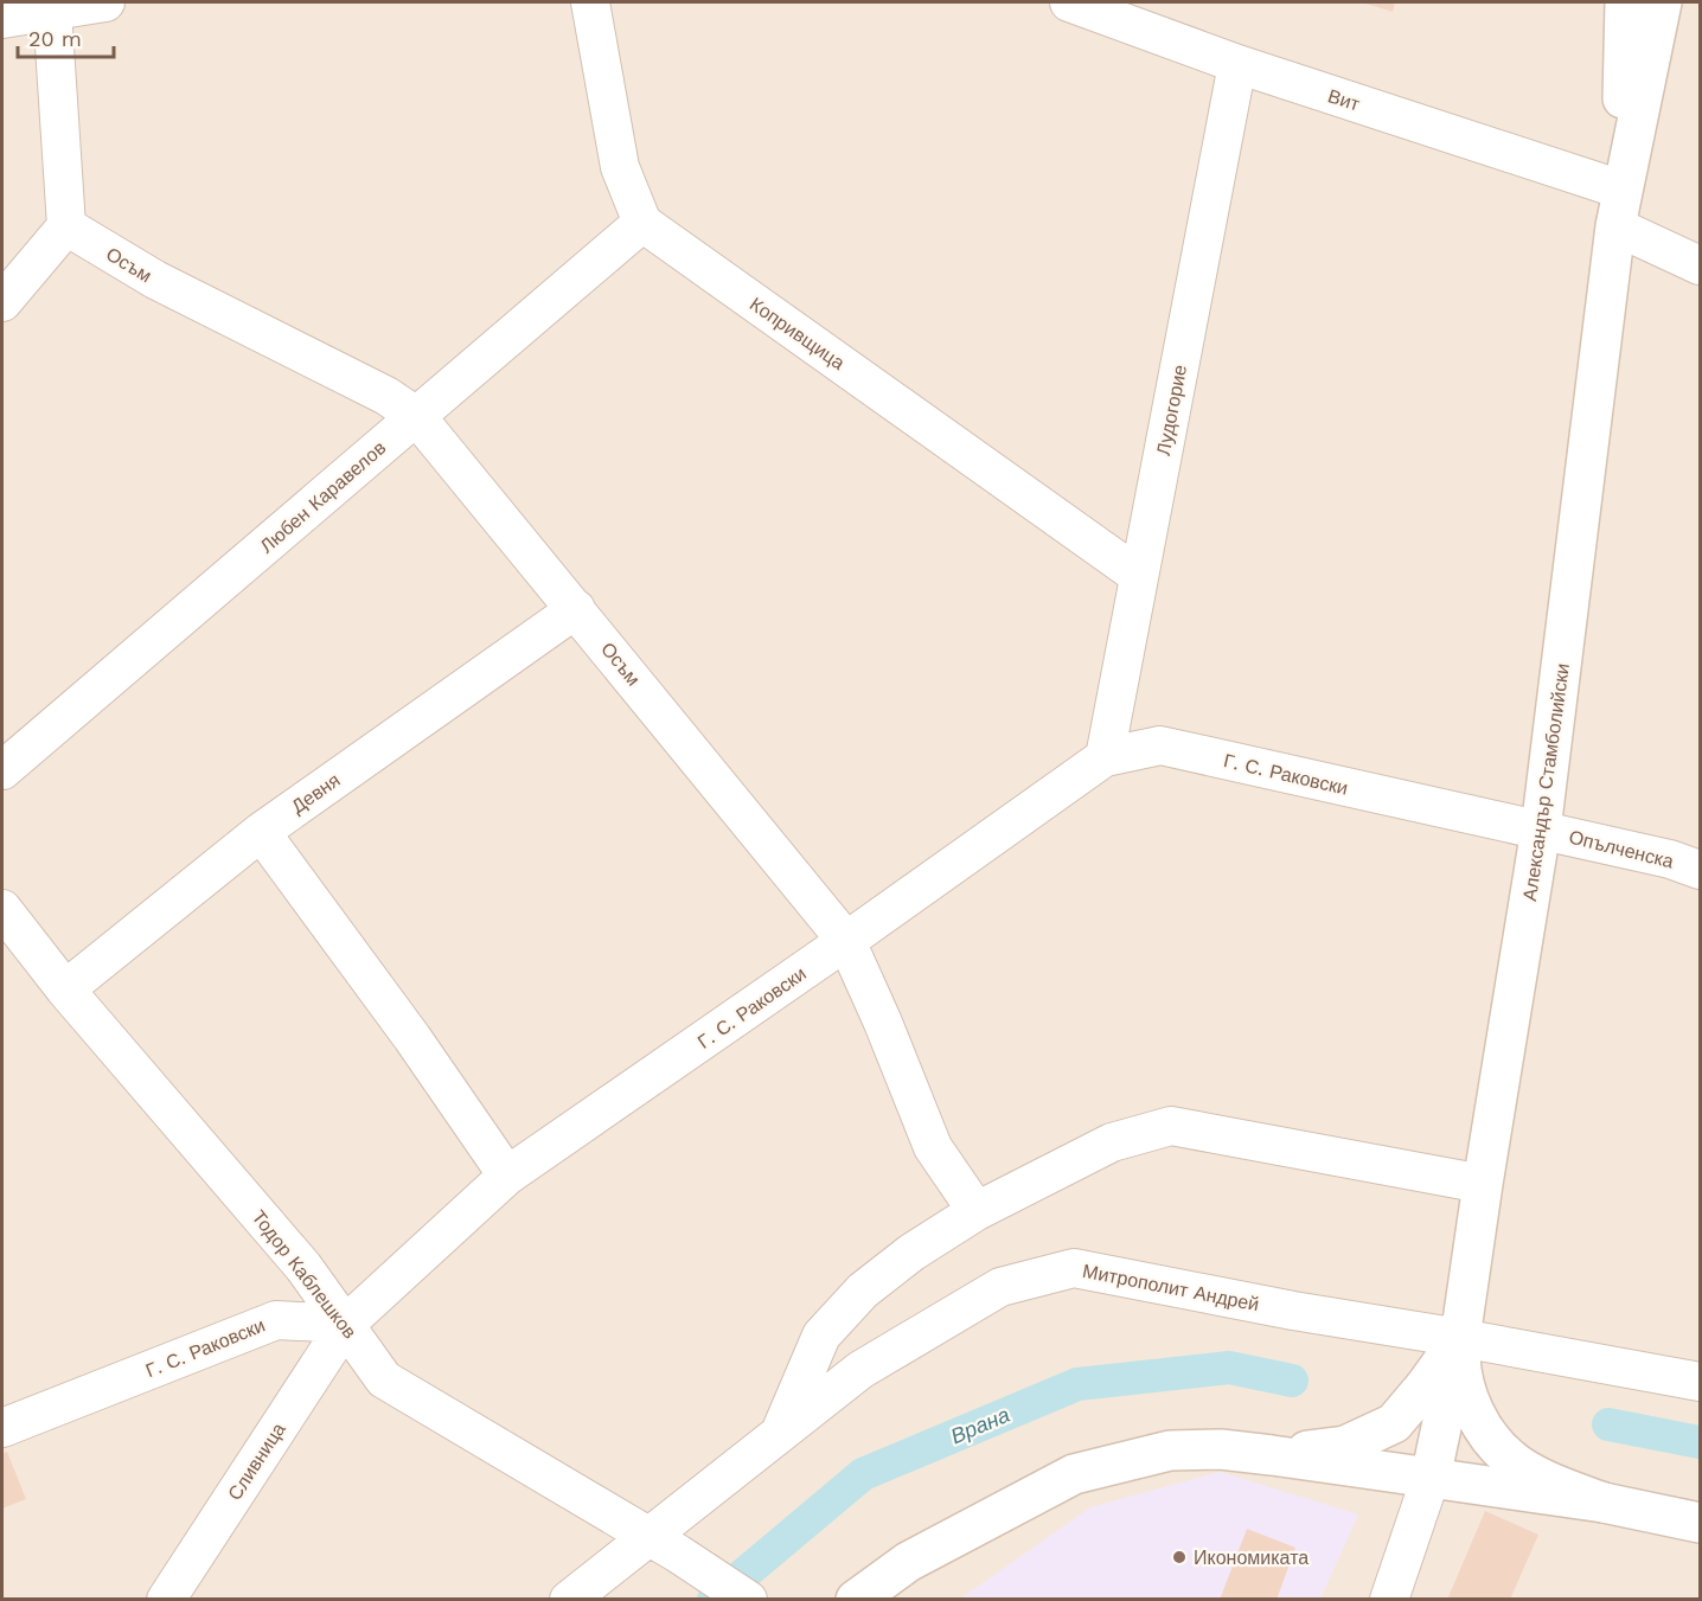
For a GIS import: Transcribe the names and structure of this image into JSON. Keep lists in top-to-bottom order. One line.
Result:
{"streets":{"main road":["Александър Стамболийски"],"street":["Вит","Осъм","Копривщица","Лудогорие","Любен Каравелов","Г. С. Раковски","Девня","Опълченска","Тодор Каблешков","Митрополит Андрей","Сливница"]},"crossings":[["Вит","Лудогорие"],["Вит","Александър Стамболийски"],["Осъм","Любен Каравелов"],["Осъм","Г. С. Раковски"],["Осъм","Девня"],["Копривщица","Лудогорие"],["Копривщица","Любен Каравелов"],["Лудогорие","Г. С. Раковски"],["Г. С. Раковски","Александър Стамболийски"],["Г. С. Раковски","Опълченска"],["Г. С. Раковски","Тодор Каблешков"],["Г. С. Раковски","Сливница"],["Александър Стамболийски","Опълченска"],["Александър Стамболийски","Митрополит Андрей"],["Девня","Тодор Каблешков"],["Тодор Каблешков","Митрополит Андрей"],["Тодор Каблешков","Сливница"]],"water":["Врана"],"places":["Икономиката"],"scale_bar":"20 m"}
